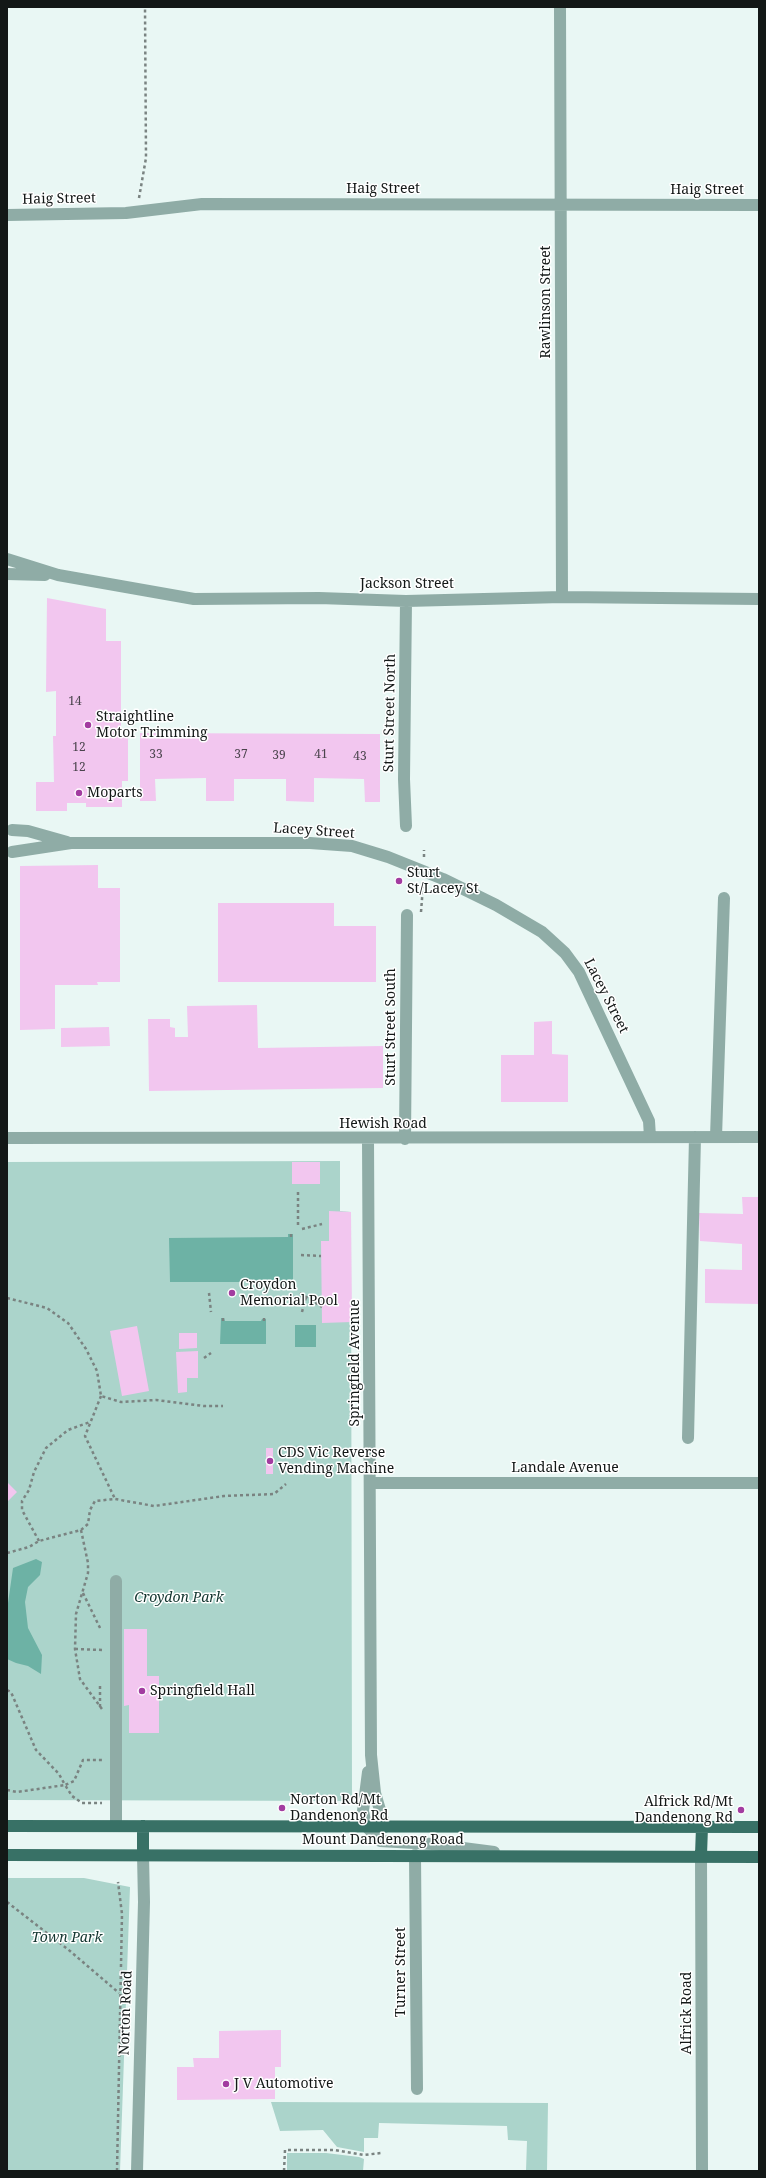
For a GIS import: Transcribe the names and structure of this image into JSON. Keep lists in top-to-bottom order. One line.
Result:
{"streets":{"main road":["Mount Dandenong Road"],"street":["Haig Street","Rawlinson Street","Jackson Street","Sturt Street North","Lacey Street","Sturt Street South","Hewish Road","Springfield Avenue","Landale Avenue","Turner Street","Norton Road","Alfrick Road"]},"crossings":[["Haig Street","Rawlinson Street"],["Rawlinson Street","Jackson Street"],["Jackson Street","Sturt Street North"],["Lacey Street","Hewish Road"],["Sturt Street South","Hewish Road"],["Hewish Road","Springfield Avenue"],["Springfield Avenue","Landale Avenue"],["Springfield Avenue","Mount Dandenong Road"],["Mount Dandenong Road","Turner Street"],["Mount Dandenong Road","Norton Road"],["Mount Dandenong Road","Alfrick Road"]],"parks":["Croydon Park","Town Park"],"places":["Straightline Motor Trimming","Moparts","Sturt St/Lacey St","Croydon Memorial Pool","CDS Vic Reverse Vending Machine","Springfield Hall","Norton Rd/Mt Dandenong Rd","Alfrick Rd/Mt Dandenong Rd","J V Automotive"],"house_numbers":["14","12","33","37","41","39","43","12"]}
